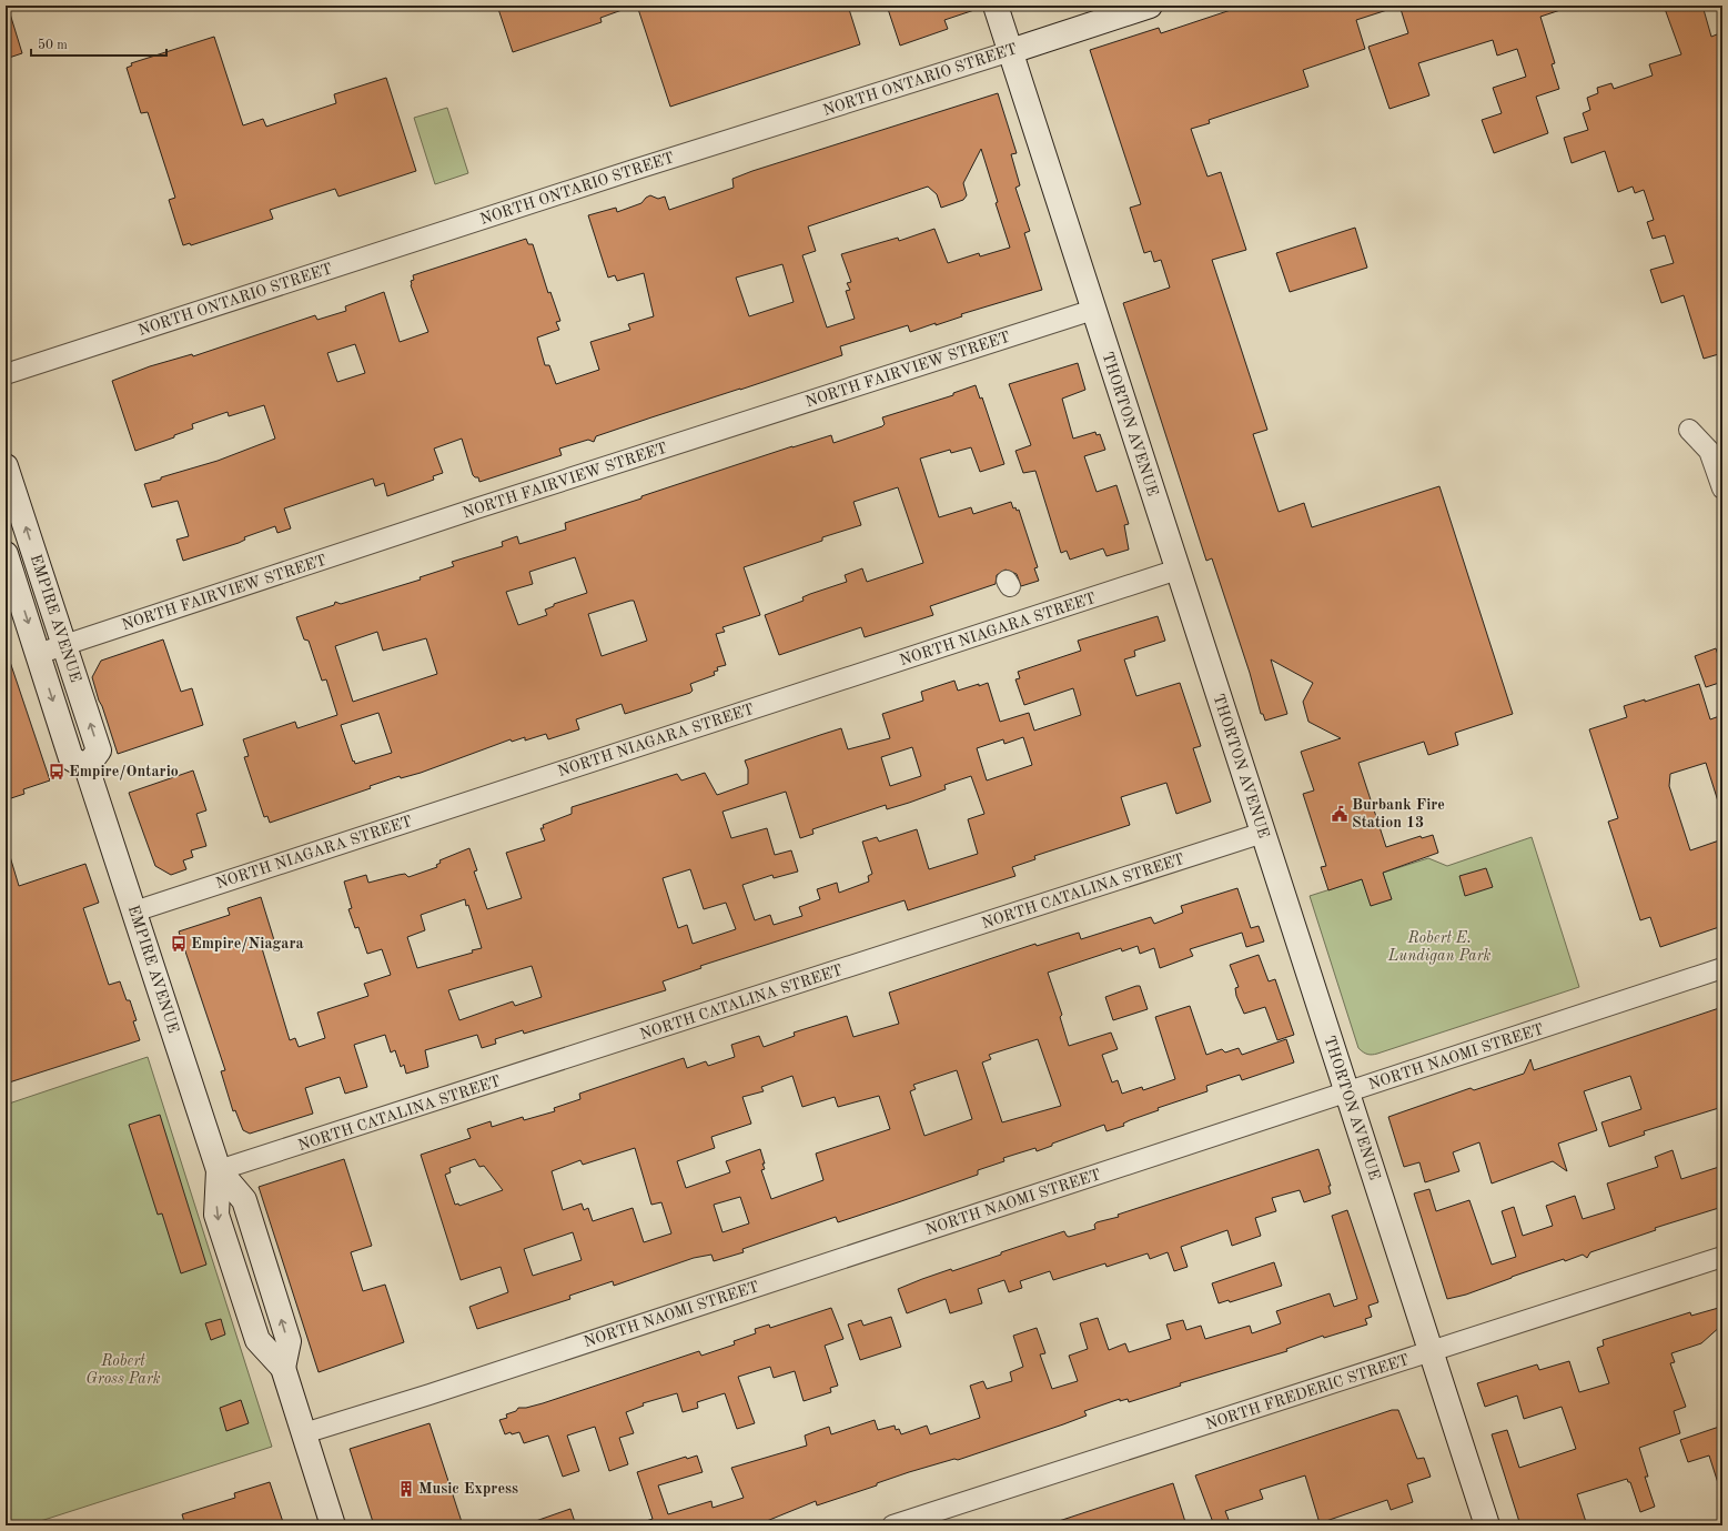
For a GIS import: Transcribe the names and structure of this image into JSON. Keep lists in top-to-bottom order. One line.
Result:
{"streets":{"street":["NORTH ONTARIO STREET","NORTH FAIRVIEW STREET","THORTON AVENUE","EMPIRE AVENUE","NORTH NIAGARA STREET","NORTH CATALINA STREET","NORTH NAOMI STREET","NORTH FREDERIC STREET"]},"crossings":[["NORTH ONTARIO STREET","THORTON AVENUE"],["NORTH FAIRVIEW STREET","THORTON AVENUE"],["NORTH FAIRVIEW STREET","EMPIRE AVENUE"],["THORTON AVENUE","NORTH NIAGARA STREET"],["THORTON AVENUE","NORTH CATALINA STREET"],["THORTON AVENUE","NORTH NAOMI STREET"],["THORTON AVENUE","NORTH FREDERIC STREET"],["EMPIRE AVENUE","NORTH NIAGARA STREET"],["EMPIRE AVENUE","NORTH CATALINA STREET"],["EMPIRE AVENUE","NORTH NAOMI STREET"]],"parks":["Robert E. Lundigan Park","Robert Gross Park"],"places":{"bus stop":["Empire/Ontario","Empire/Niagara"],"public building":["Burbank Fire Station 13"],"building":["Music Express"]},"scale_bar":"50 m"}
